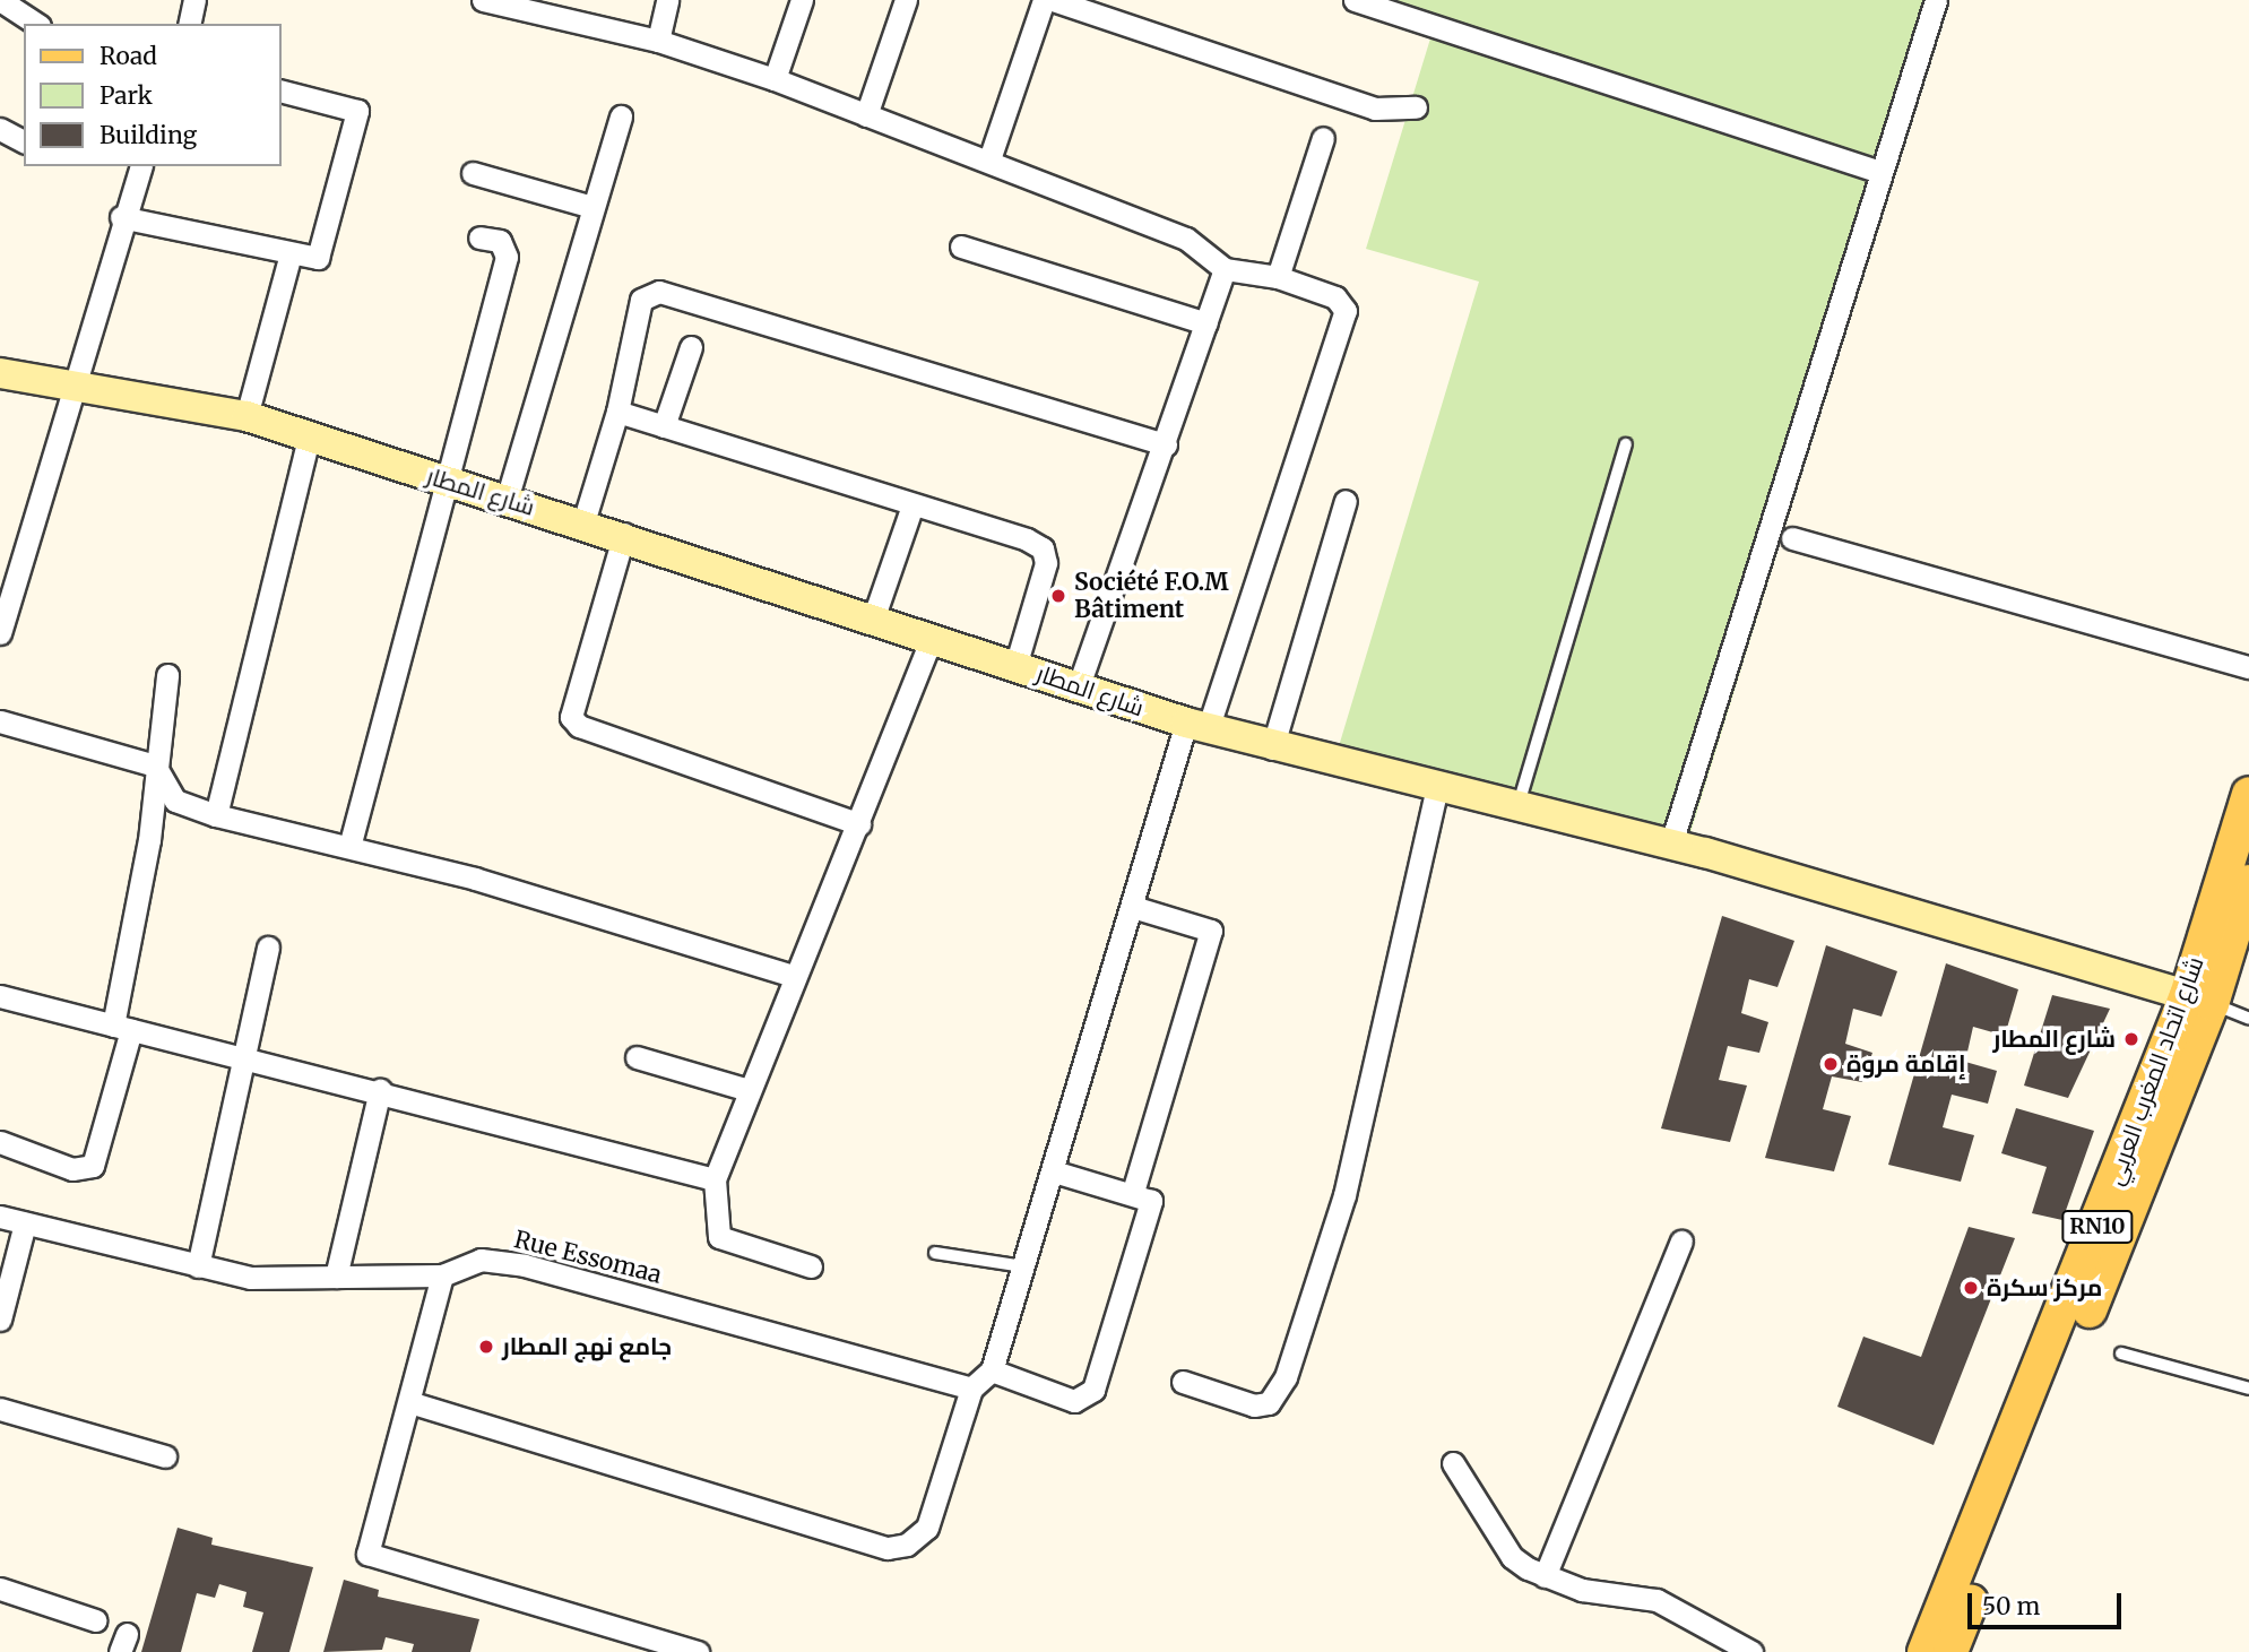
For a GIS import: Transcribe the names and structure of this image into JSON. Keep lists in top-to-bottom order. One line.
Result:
{"streets":{"main road":["شارع اتحاد المغرب العربي","RN10"],"street":["شارع المطار","Rue Essomaa"]},"crossings":[["شارع المطار","شارع اتحاد المغرب العربي"]],"places":["Société F.O.M Bâtiment","شارع المطار","إقامة مروة","مركز سكرة","جامع نهج المطار"],"legend":["Road","Park","Building"],"scale_bar":"50 m"}
